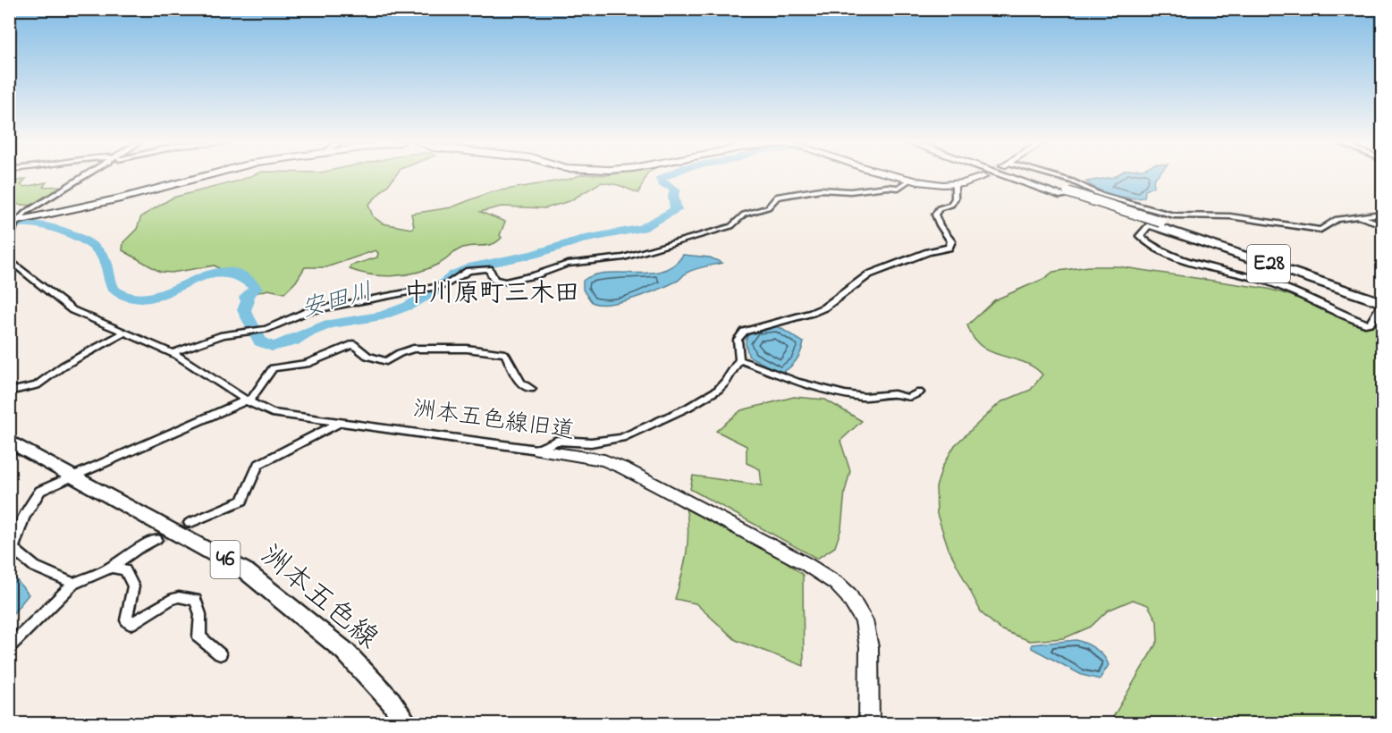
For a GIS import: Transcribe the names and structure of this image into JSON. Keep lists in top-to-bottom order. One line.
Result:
{"streets":{"highway":["E28"],"main road":["洲本五色線旧道","46","洲本五色線"]},"districts":["中川原町三木田"],"water":["安田川"]}
